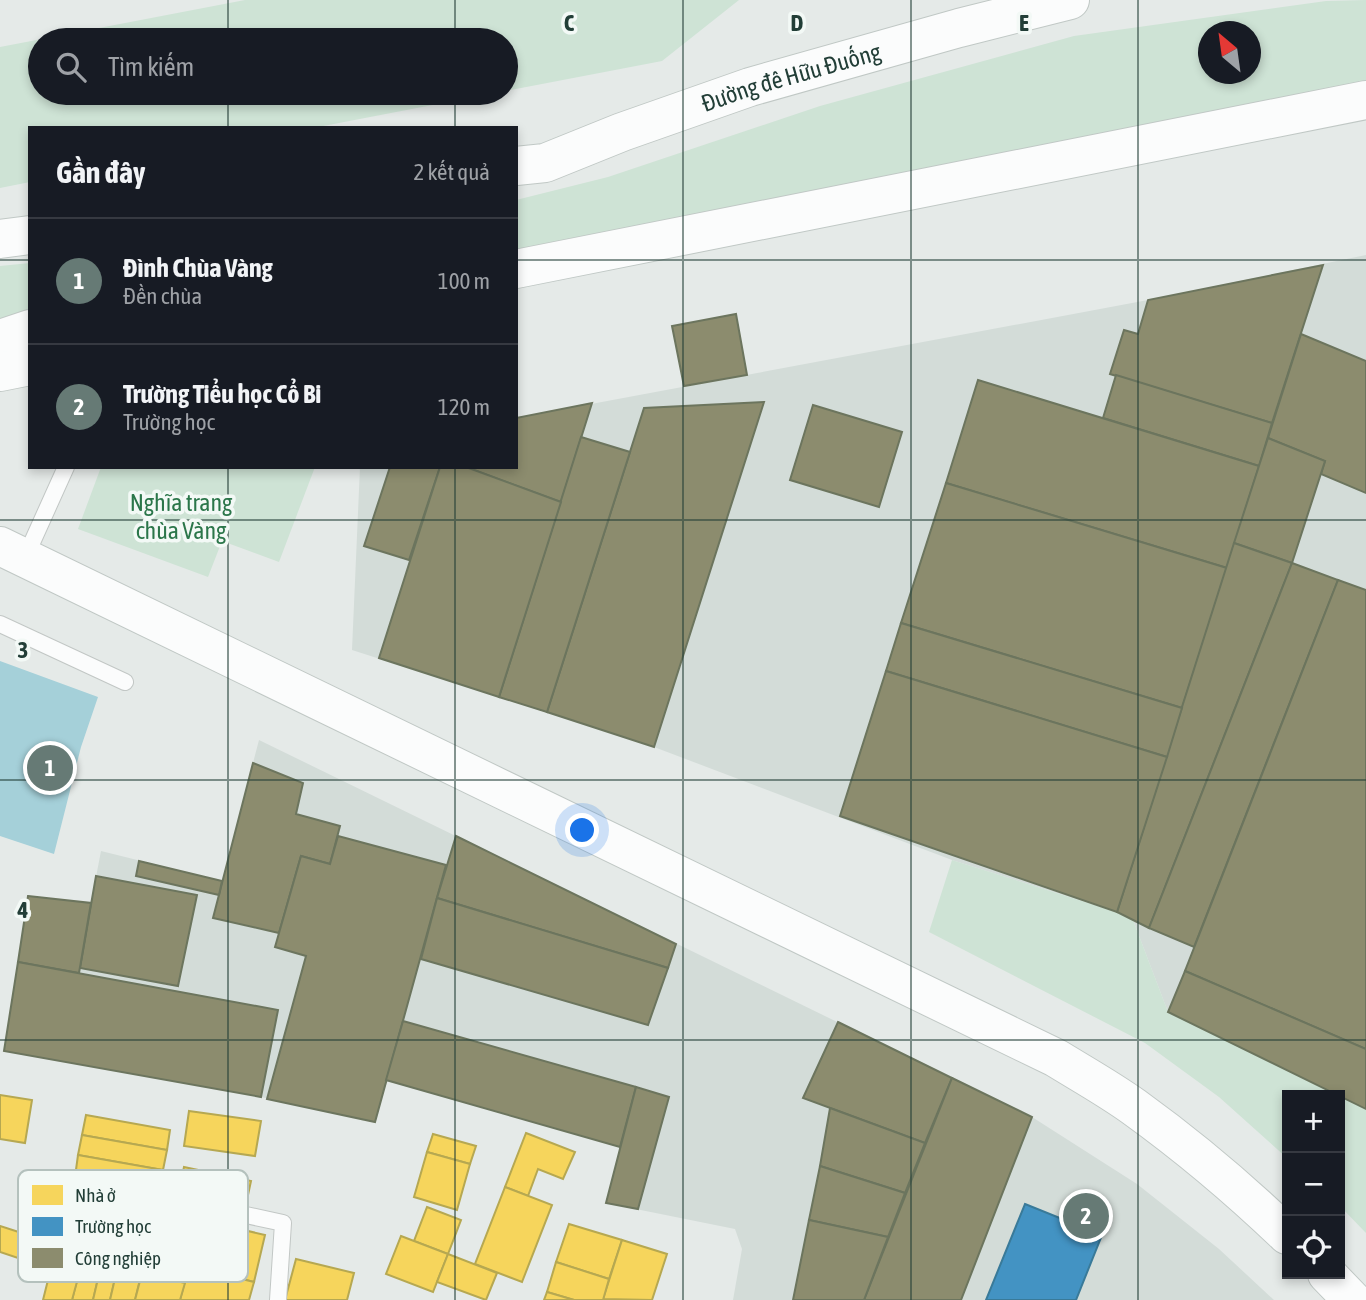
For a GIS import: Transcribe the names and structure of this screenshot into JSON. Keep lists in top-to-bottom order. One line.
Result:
{"streets":{"main road":["Đường đê Hữu Đuống"]},"parks":["Nghĩa trang chùa Vàng"],"legend":["Nhà ở","Trường học","Công nghiệp"],"north":"top left","page":{"search":"Tìm kiếm","heading":["Gần đây","2 kết quả"],"list":[{"mark":"1","name":"Đình Chùa Vàng","note":"Đền chùa","value":"100 m"},{"mark":"2","name":"Trường Tiểu học Cổ Bi","note":"Trường học","value":"120 m"}],"pins":["1","2"],"map_buttons":["+","−"]},"grid":{"columns":["C","D","E"],"rows":["3","4"]}}
